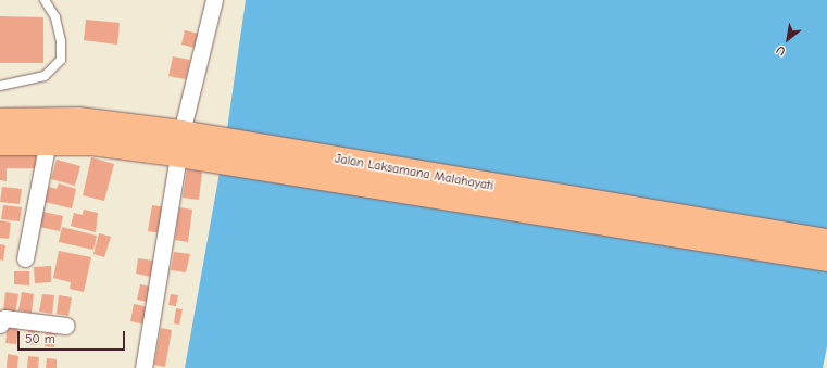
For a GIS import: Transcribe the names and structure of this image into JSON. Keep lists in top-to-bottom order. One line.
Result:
{"streets":{"highway":["Jalan Laksamana Malahayati"]},"scale_bar":"50 m","north":"bottom left"}
